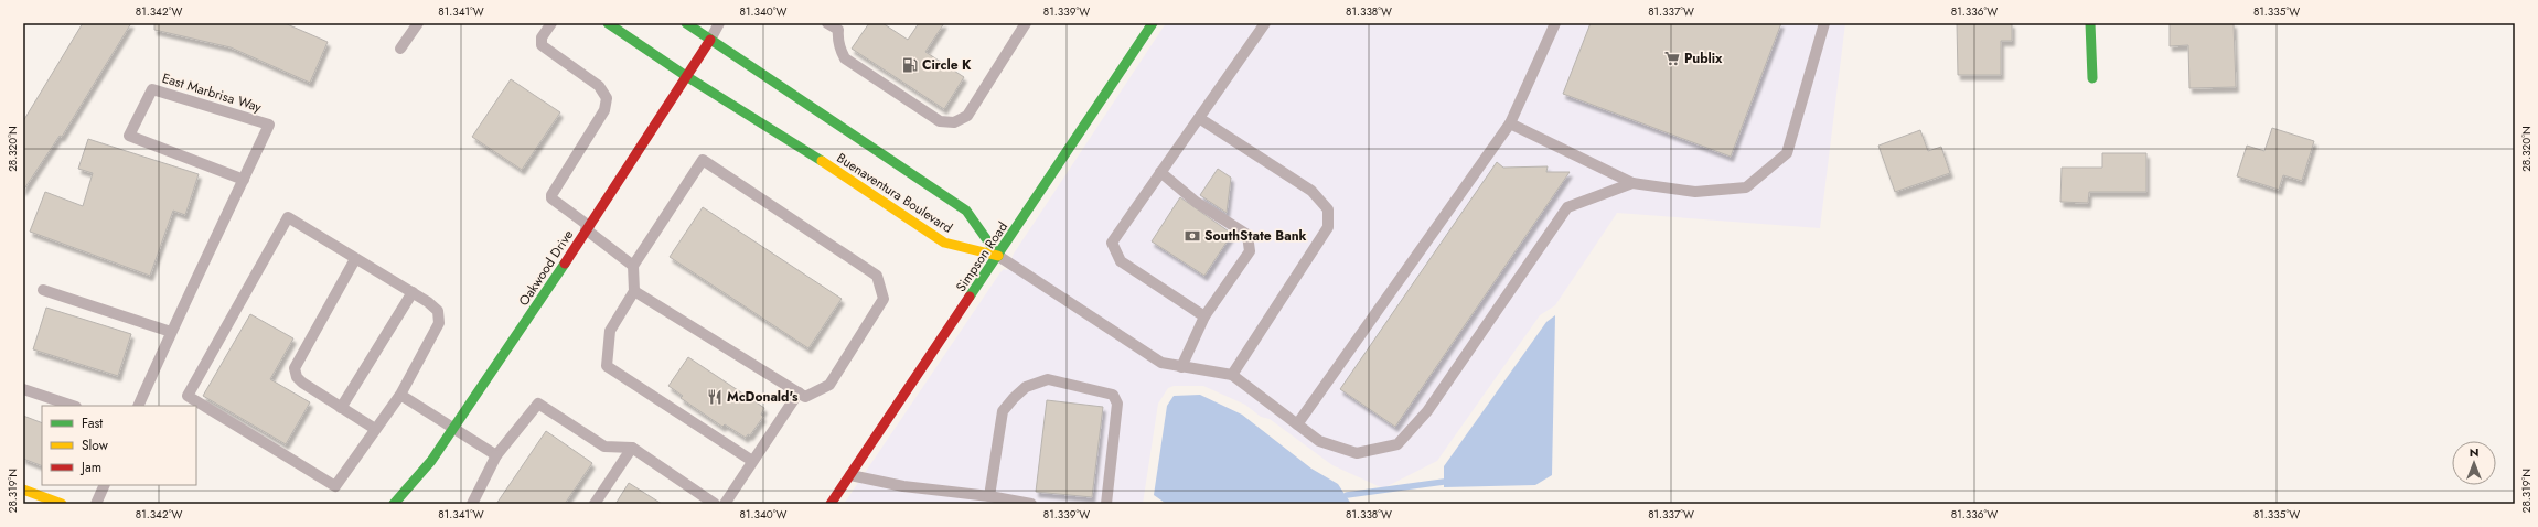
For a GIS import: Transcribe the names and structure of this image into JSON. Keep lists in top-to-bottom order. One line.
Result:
{"streets":{"main road":["Buenaventura Boulevard","Simpson Road","Oakwood Drive"],"lane":["East Marbrisa Way"]},"crossings":[["Buenaventura Boulevard","Simpson Road"],["Buenaventura Boulevard","Oakwood Drive"]],"places":{"supermarket":["Publix"],"fuel station":["Circle K"],"bank":["SouthState Bank"],"restaurant":["McDonald's"]},"legend":["Fast","Slow","Jam"],"north":"top","coordinates":["81.342°W","81.341°W","81.340°W","81.339°W","81.338°W","81.337°W","81.336°W","81.335°W","28.320°N","28.319°N"]}
